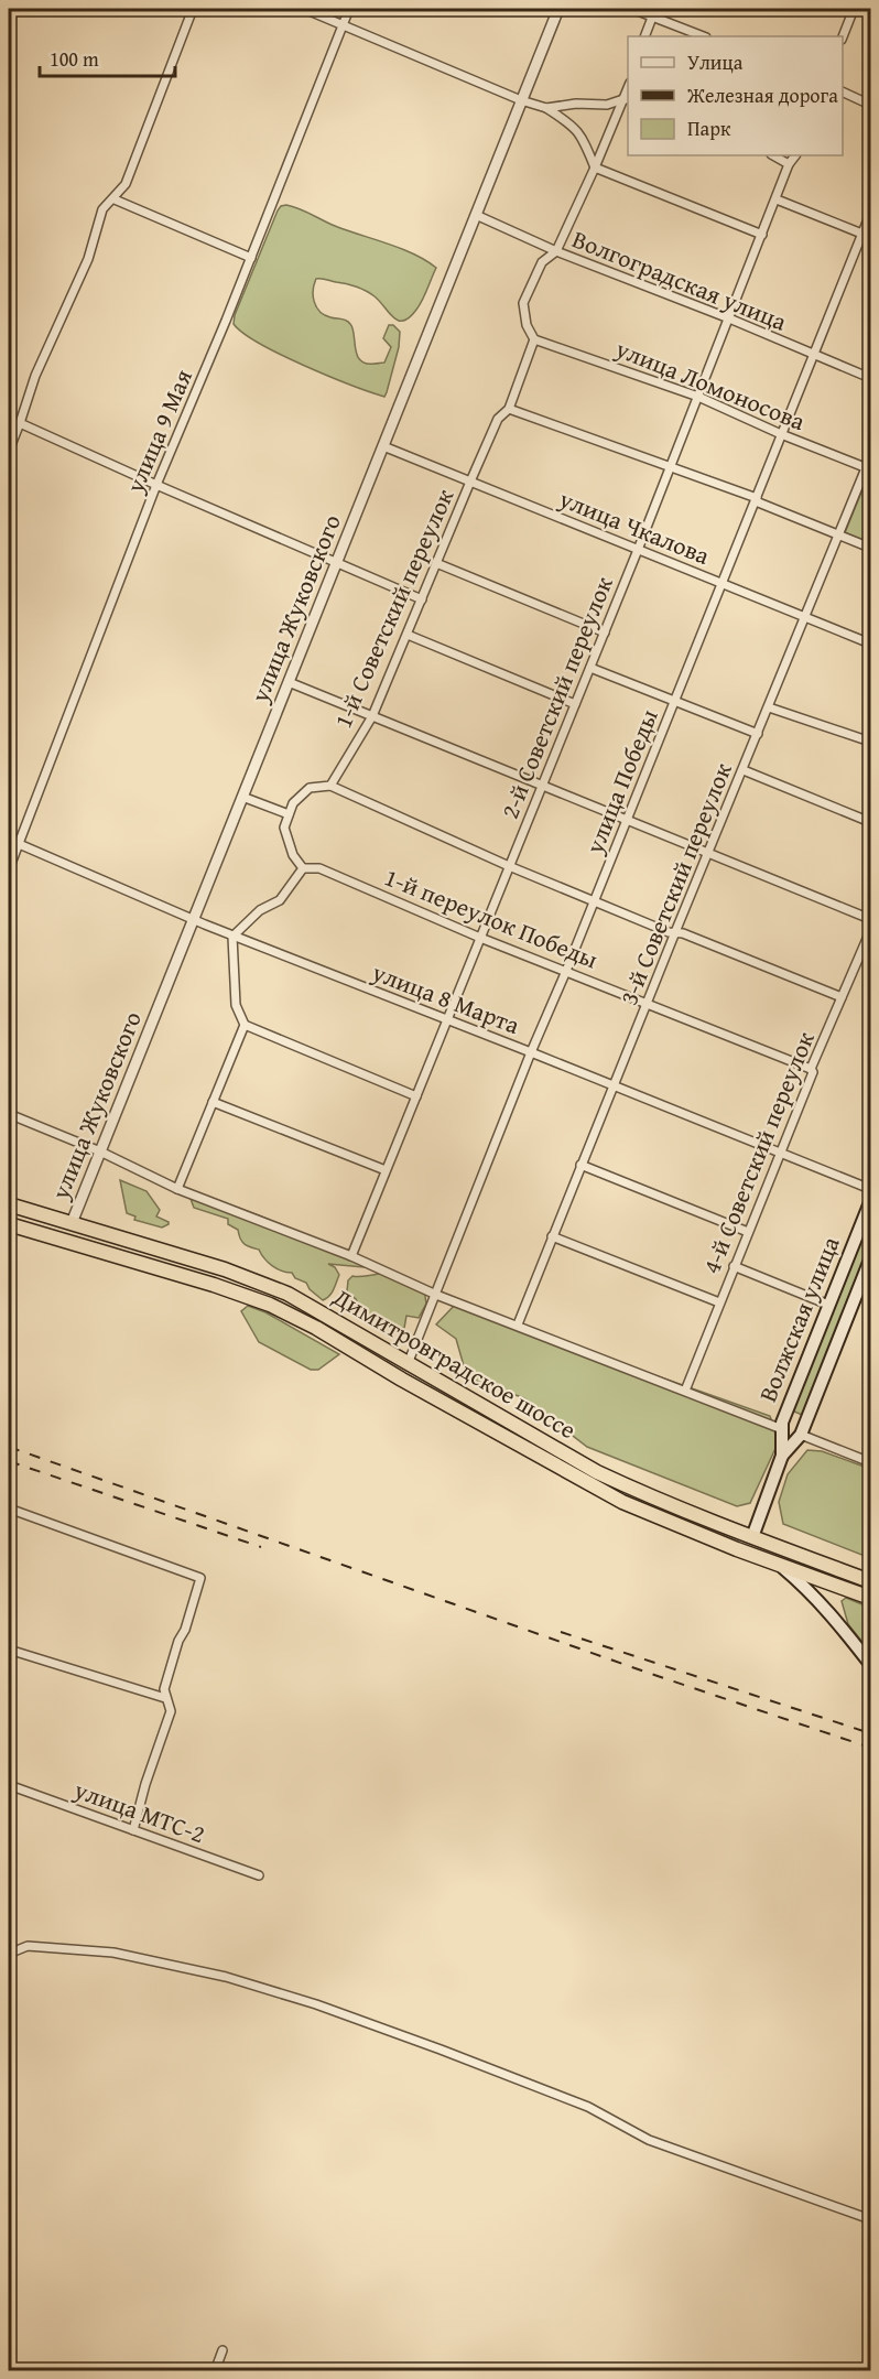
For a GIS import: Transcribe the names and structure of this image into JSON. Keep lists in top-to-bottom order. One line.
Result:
{"streets":{"highway":["Волжская улица","Димитровградское шоссе"],"street":["Волгоградская улица","улица Ломоносова","улица 9 Мая","улица Чкалова","улица Жуковского","1-й Советский переулок","2-й Советский переулок","улица Победы","3-й Советский переулок","1-й переулок Победы","улица 8 Марта","4-й Советский переулок","улица МТС-2"]},"crossings":[["Волгоградская улица","улица Жуковского"],["Волгоградская улица","2-й Советский переулок"],["Волгоградская улица","улица Победы"],["улица Ломоносова","1-й Советский переулок"],["улица Ломоносова","2-й Советский переулок"],["улица Ломоносова","улица Победы"],["улица Ломоносова","3-й Советский переулок"],["улица 9 Мая","улица 8 Марта"],["улица Чкалова","улица Жуковского"],["улица Чкалова","1-й Советский переулок"],["улица Чкалова","2-й Советский переулок"],["улица Чкалова","улица Победы"],["улица Чкалова","3-й Советский переулок"],["улица Жуковского","улица 8 Марта"],["улица Жуковского","Димитровградское шоссе"],["2-й Советский переулок","1-й переулок Победы"],["2-й Советский переулок","улица 8 Марта"],["улица Победы","1-й переулок Победы"],["улица Победы","улица 8 Марта"],["улица Победы","Димитровградское шоссе"],["3-й Советский переулок","1-й переулок Победы"],["3-й Советский переулок","улица 8 Марта"],["1-й переулок Победы","4-й Советский переулок"],["улица 8 Марта","4-й Советский переулок"],["Волжская улица","Димитровградское шоссе"]],"legend":["Улица","Железная дорога","Парк"],"scale_bar":"100 m"}
